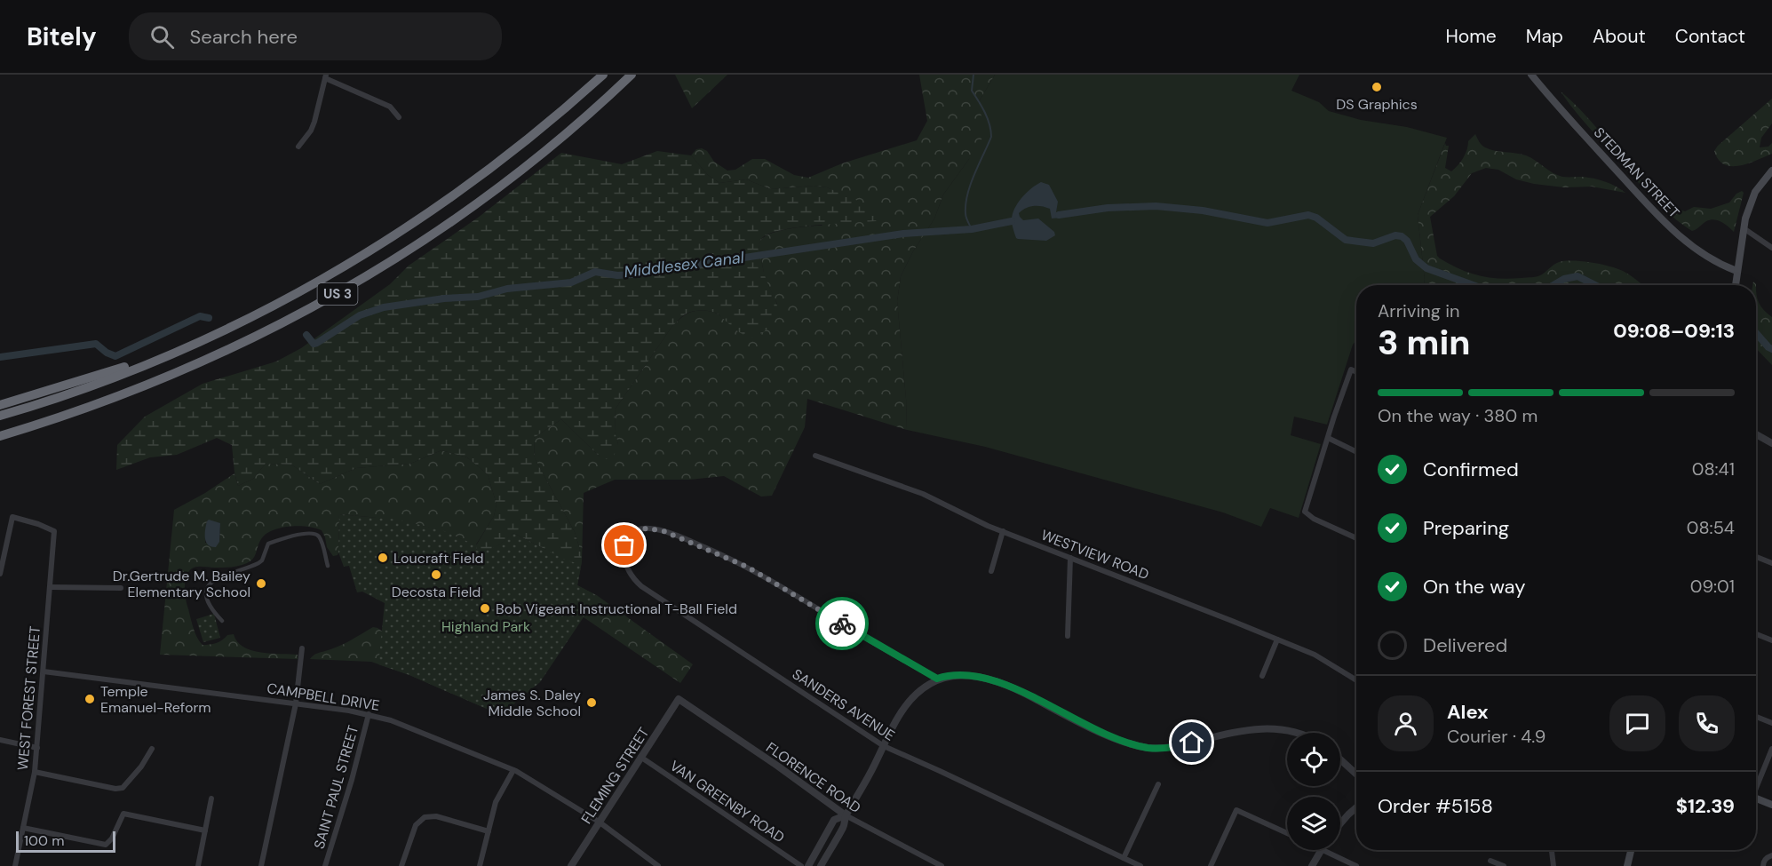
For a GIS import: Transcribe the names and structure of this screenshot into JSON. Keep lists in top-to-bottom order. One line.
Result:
{"streets":{"highway":["US 3"],"main road":["STEDMAN STREET"],"street":["WESTVIEW ROAD","CAMPBELL DRIVE","WEST FOREST STREET","SANDERS AVENUE","FLEMING STREET","FLORENCE ROAD","SAINT PAUL STREET","VAN GREENBY ROAD"]},"crossings":[["CAMPBELL DRIVE","WEST FOREST STREET"],["CAMPBELL DRIVE","FLEMING STREET"],["CAMPBELL DRIVE","SAINT PAUL STREET"],["FLEMING STREET","FLORENCE ROAD"],["FLEMING STREET","VAN GREENBY ROAD"]],"water":["Middlesex Canal"],"parks":["Highland Park"],"places":["DS Graphics","Loucraft Field","Decosta Field","Dr.Gertrude M. Bailey Elementary School","Bob Vigeant Instructional T-Ball Field","Temple Emanuel-Reform","James S. Daley Middle School"],"scale_bar":"100 m","page":{"header":"Bitely","search":"Search here","nav":["Home","Map","About","Contact"],"heading":["3 min","Arriving in","09:08–09:13"],"panel":["Alex","Courier · 4.9","Order #5158","$12.39"],"bar":"On the way · 380 m","list":[["Confirmed","08:41"],["Preparing","08:54"],["On the way","09:01"],"Delivered"],"scale":"100 m"}}
